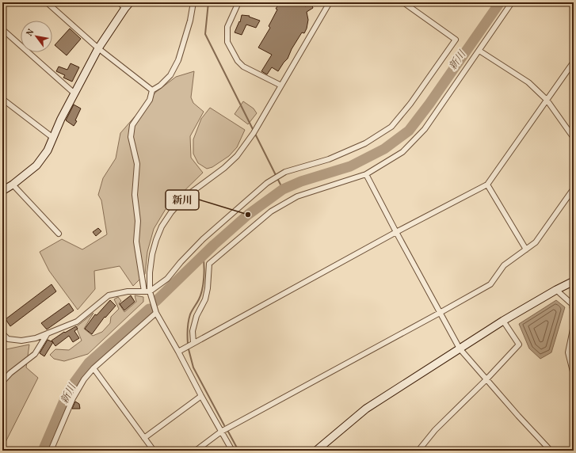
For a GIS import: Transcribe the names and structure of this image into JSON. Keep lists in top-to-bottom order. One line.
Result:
{"water":["新川"],"places":["新川"],"north":"top left"}
